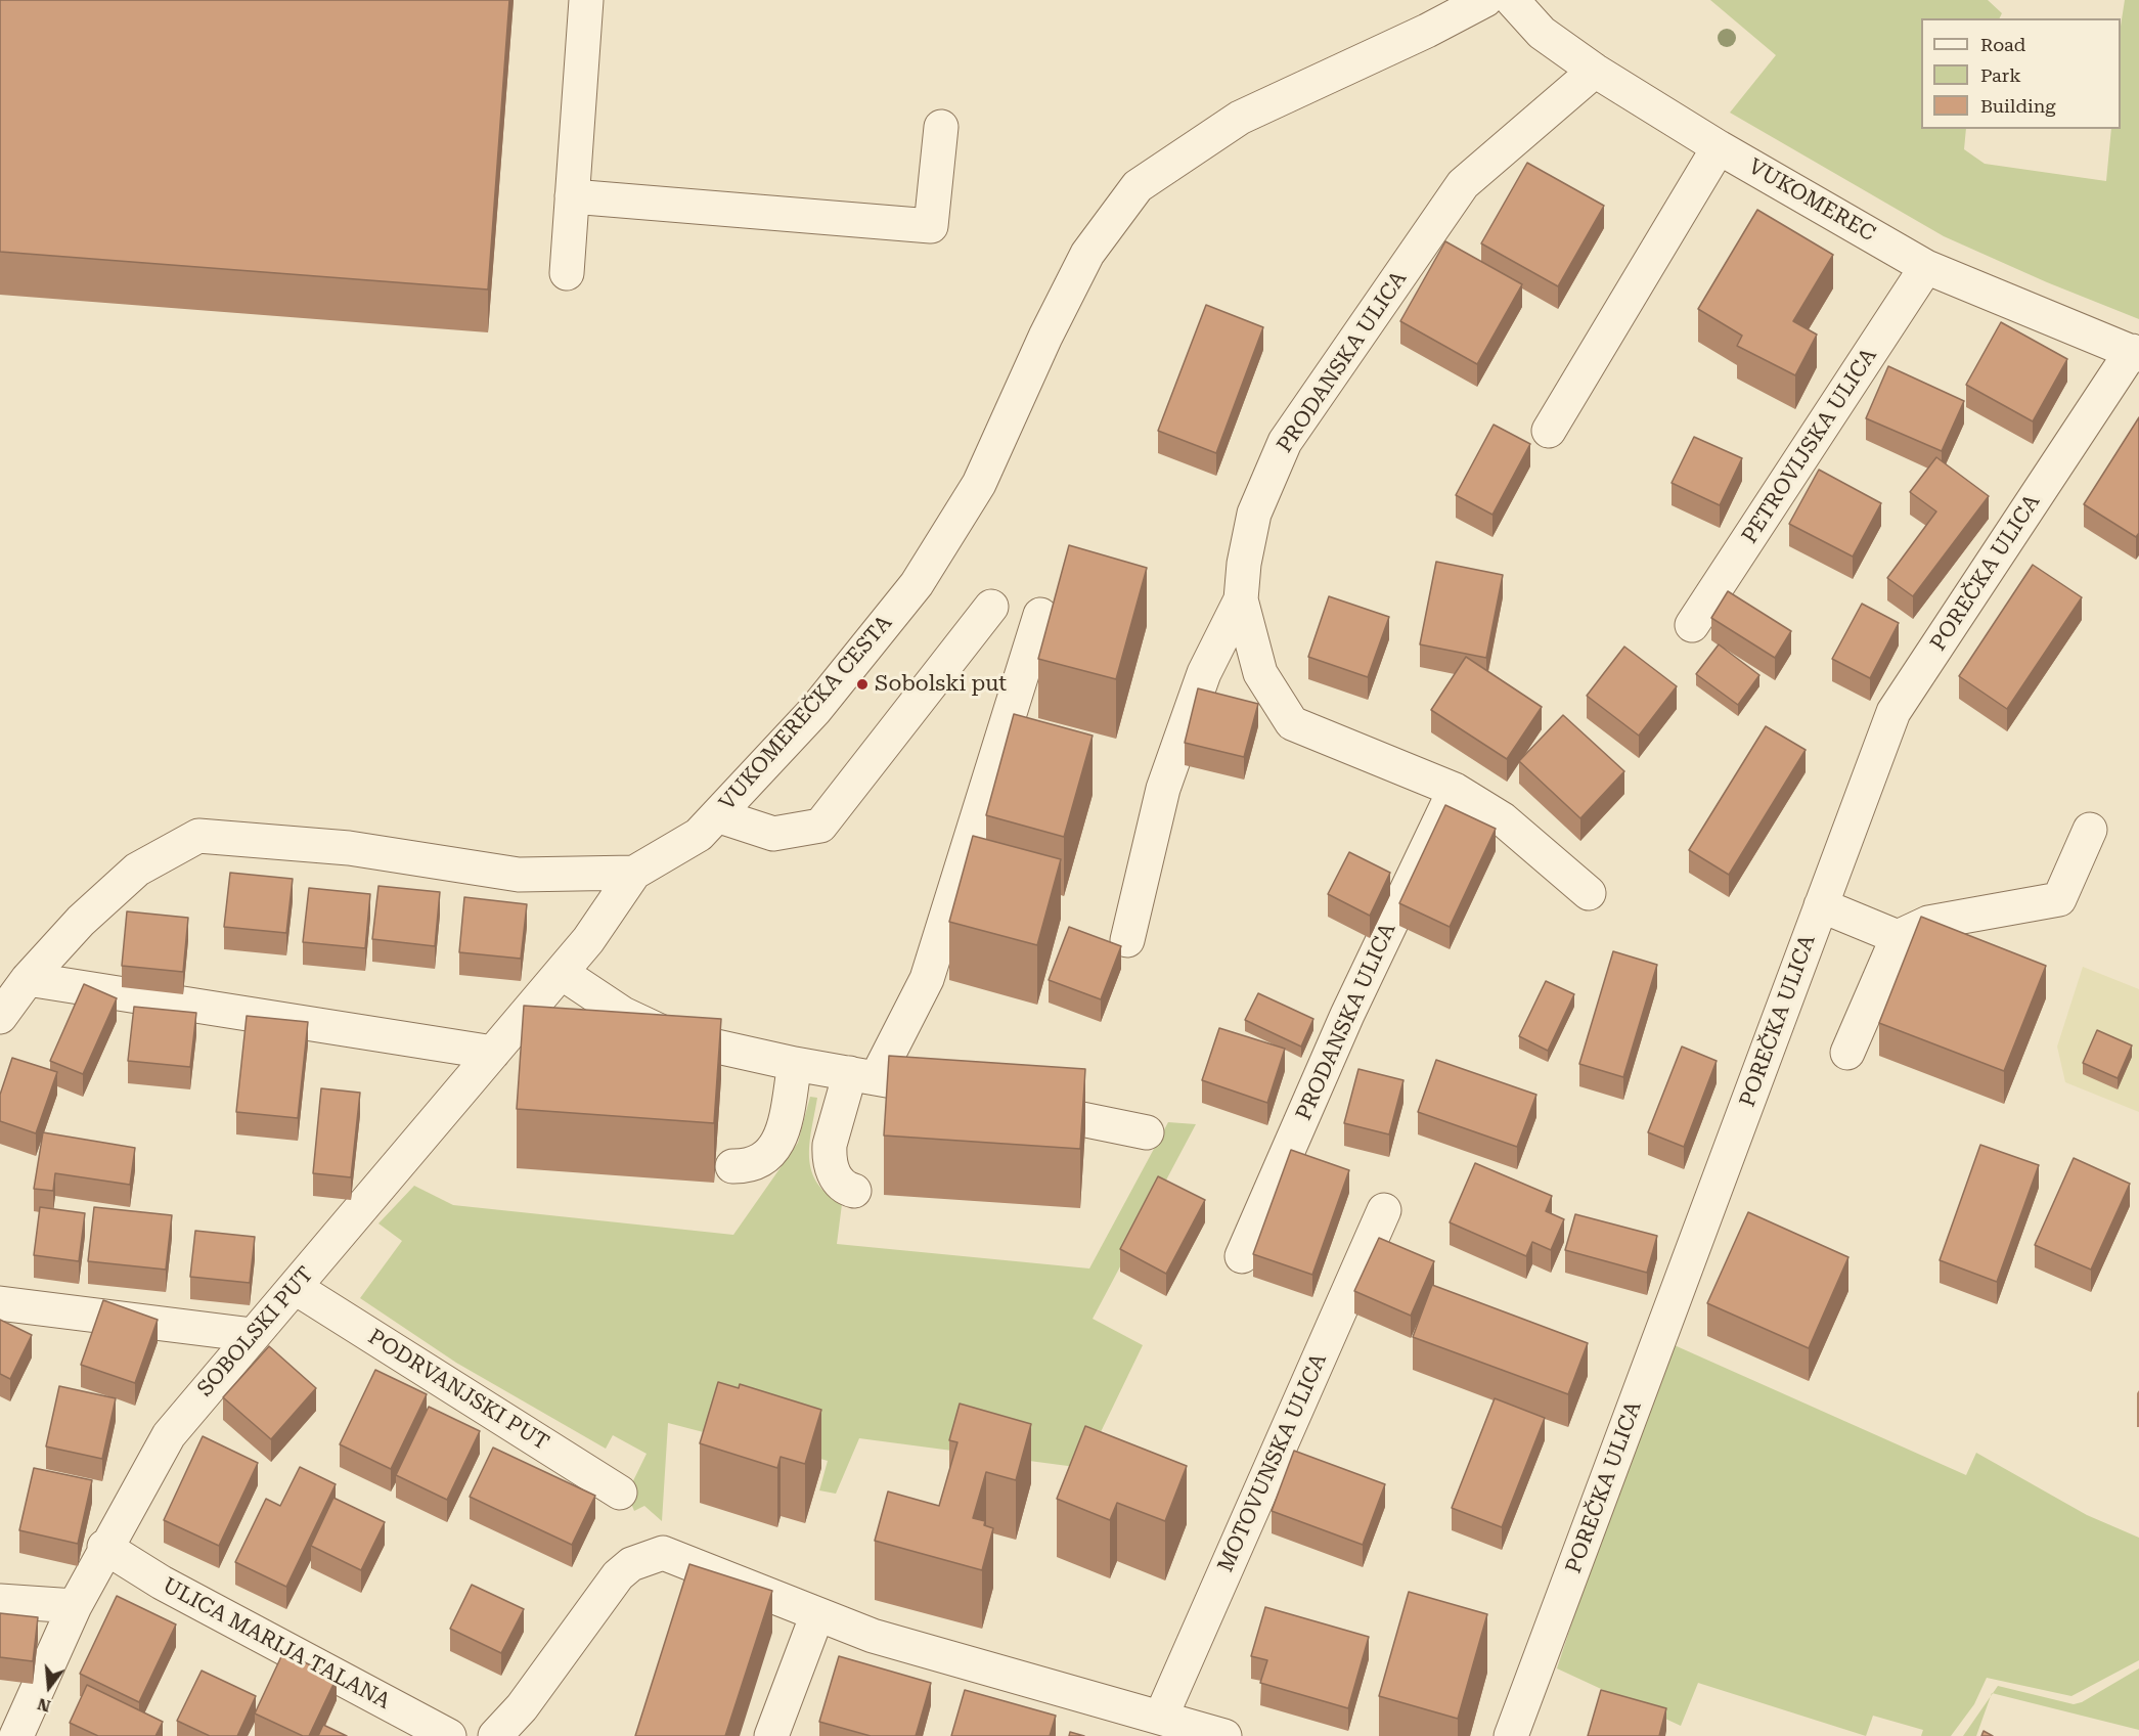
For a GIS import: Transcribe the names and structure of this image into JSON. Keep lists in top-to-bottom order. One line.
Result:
{"streets":{"street":["VUKOMEREC","PRODANSKA ULICA","PETROVIJSKA ULICA","POREČKA ULICA","VUKOMEREČKA CESTA","SOBOLSKI PUT","PODRVANJSKI PUT","MOTOVUNSKA ULICA","ULICA MARIJA TALANA"]},"crossings":[["VUKOMEREC","PRODANSKA ULICA"],["VUKOMEREC","PETROVIJSKA ULICA"],["VUKOMEREC","POREČKA ULICA"],["VUKOMEREČKA CESTA","SOBOLSKI PUT"],["SOBOLSKI PUT","PODRVANJSKI PUT"],["SOBOLSKI PUT","ULICA MARIJA TALANA"]],"places":["Sobolski put"],"legend":["Road","Park","Building"],"north":"bottom"}
